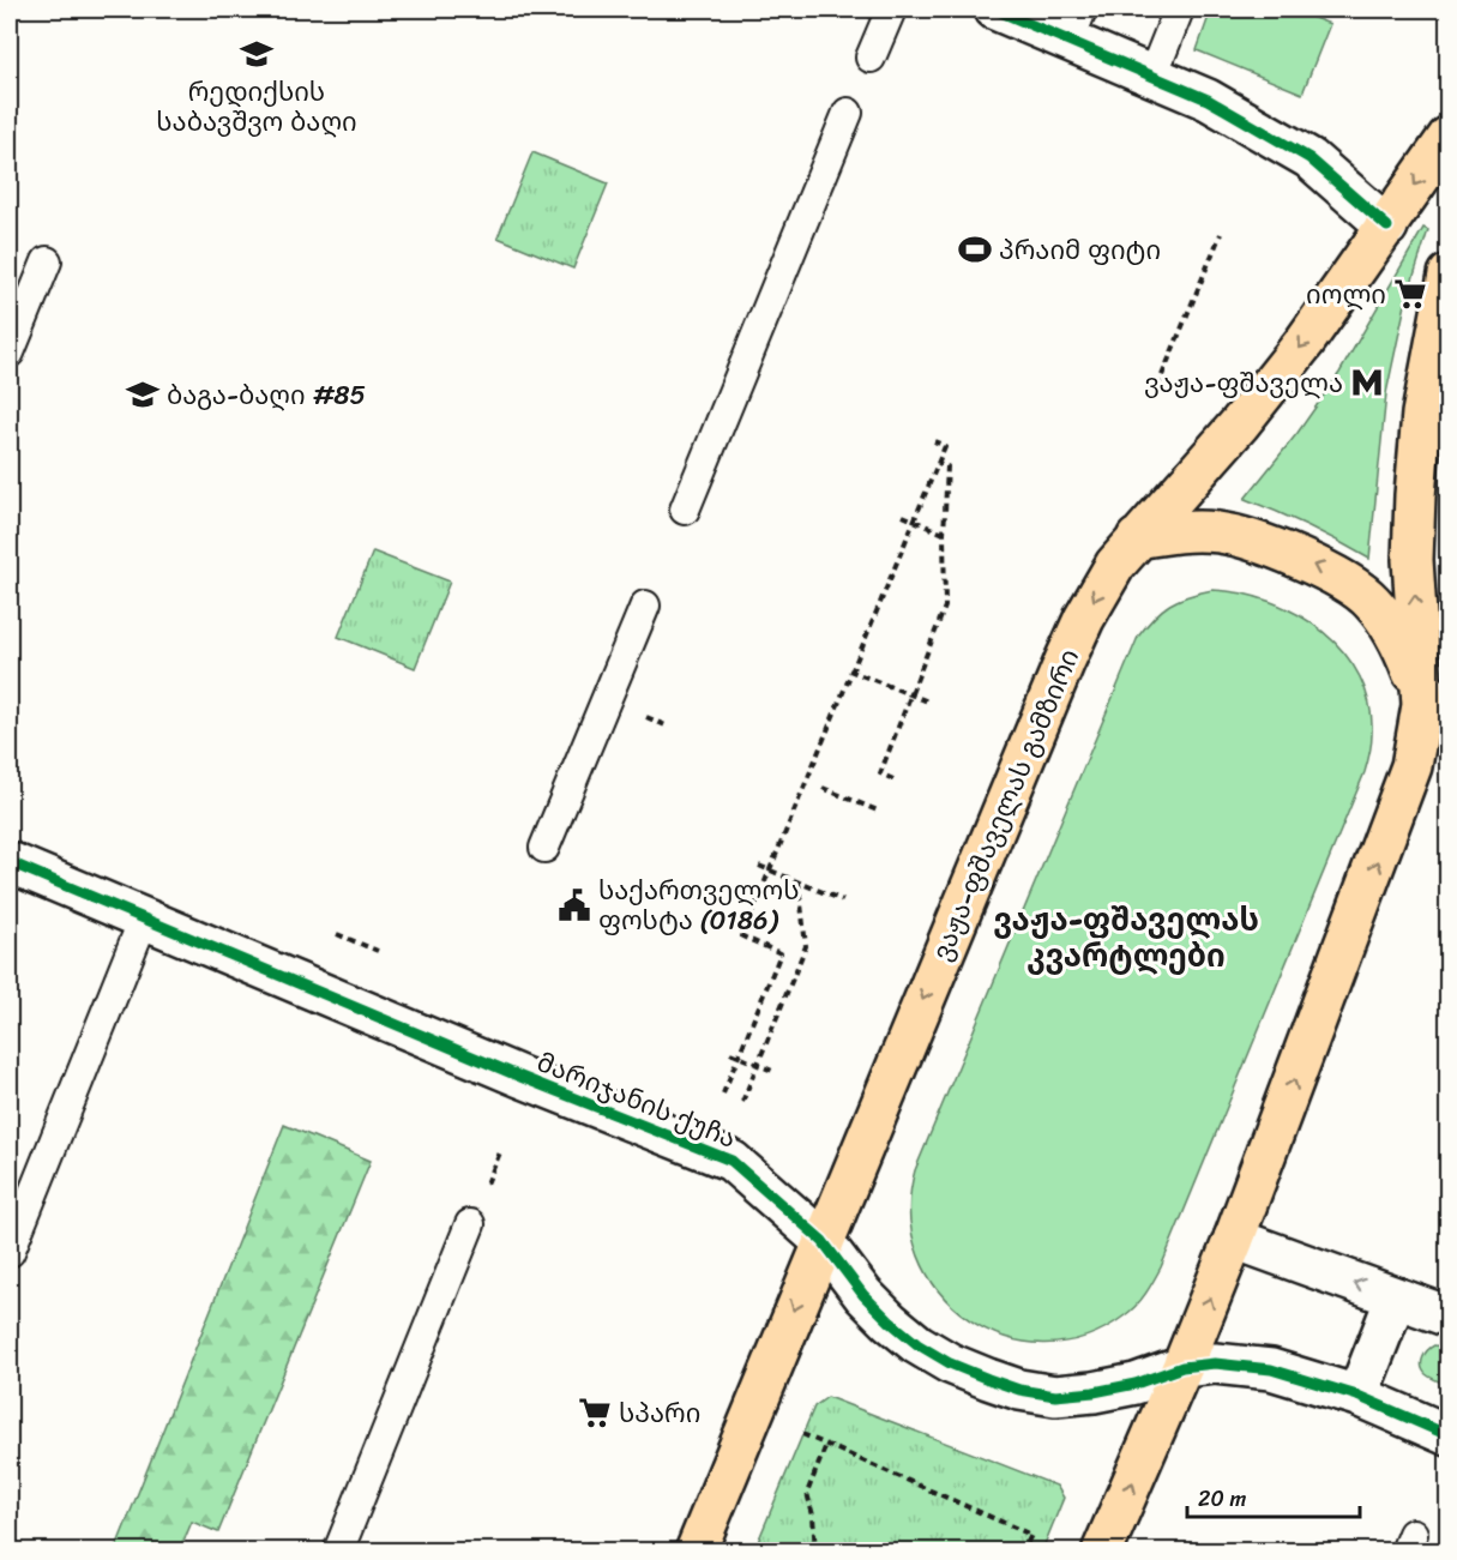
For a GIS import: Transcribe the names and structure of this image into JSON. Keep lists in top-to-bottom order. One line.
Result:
{"streets":{"main road":["ვაჟა-ფშაველას გამზირი"],"street":["მარიჯანის ქუჩა"]},"crossings":[["ვაჟა-ფშაველას გამზირი","მარიჯანის ქუჩა"]],"one_way":["ვაჟა-ფშაველას გამზირი"],"districts":["ვაჟა-ფშაველას კვარტლები"],"places":{"school or university":["რედიქსის საბავშვო ბაღი","ბაგა-ბაღი #85"],"sports":["პრაიმ ფიტი"],"supermarket":["იოლი","სპარი"],"metro station":["ვაჟა-ფშაველა"],"public building":["საქართველოს ფოსტა (0186)"]},"scale_bar":"20 m"}
